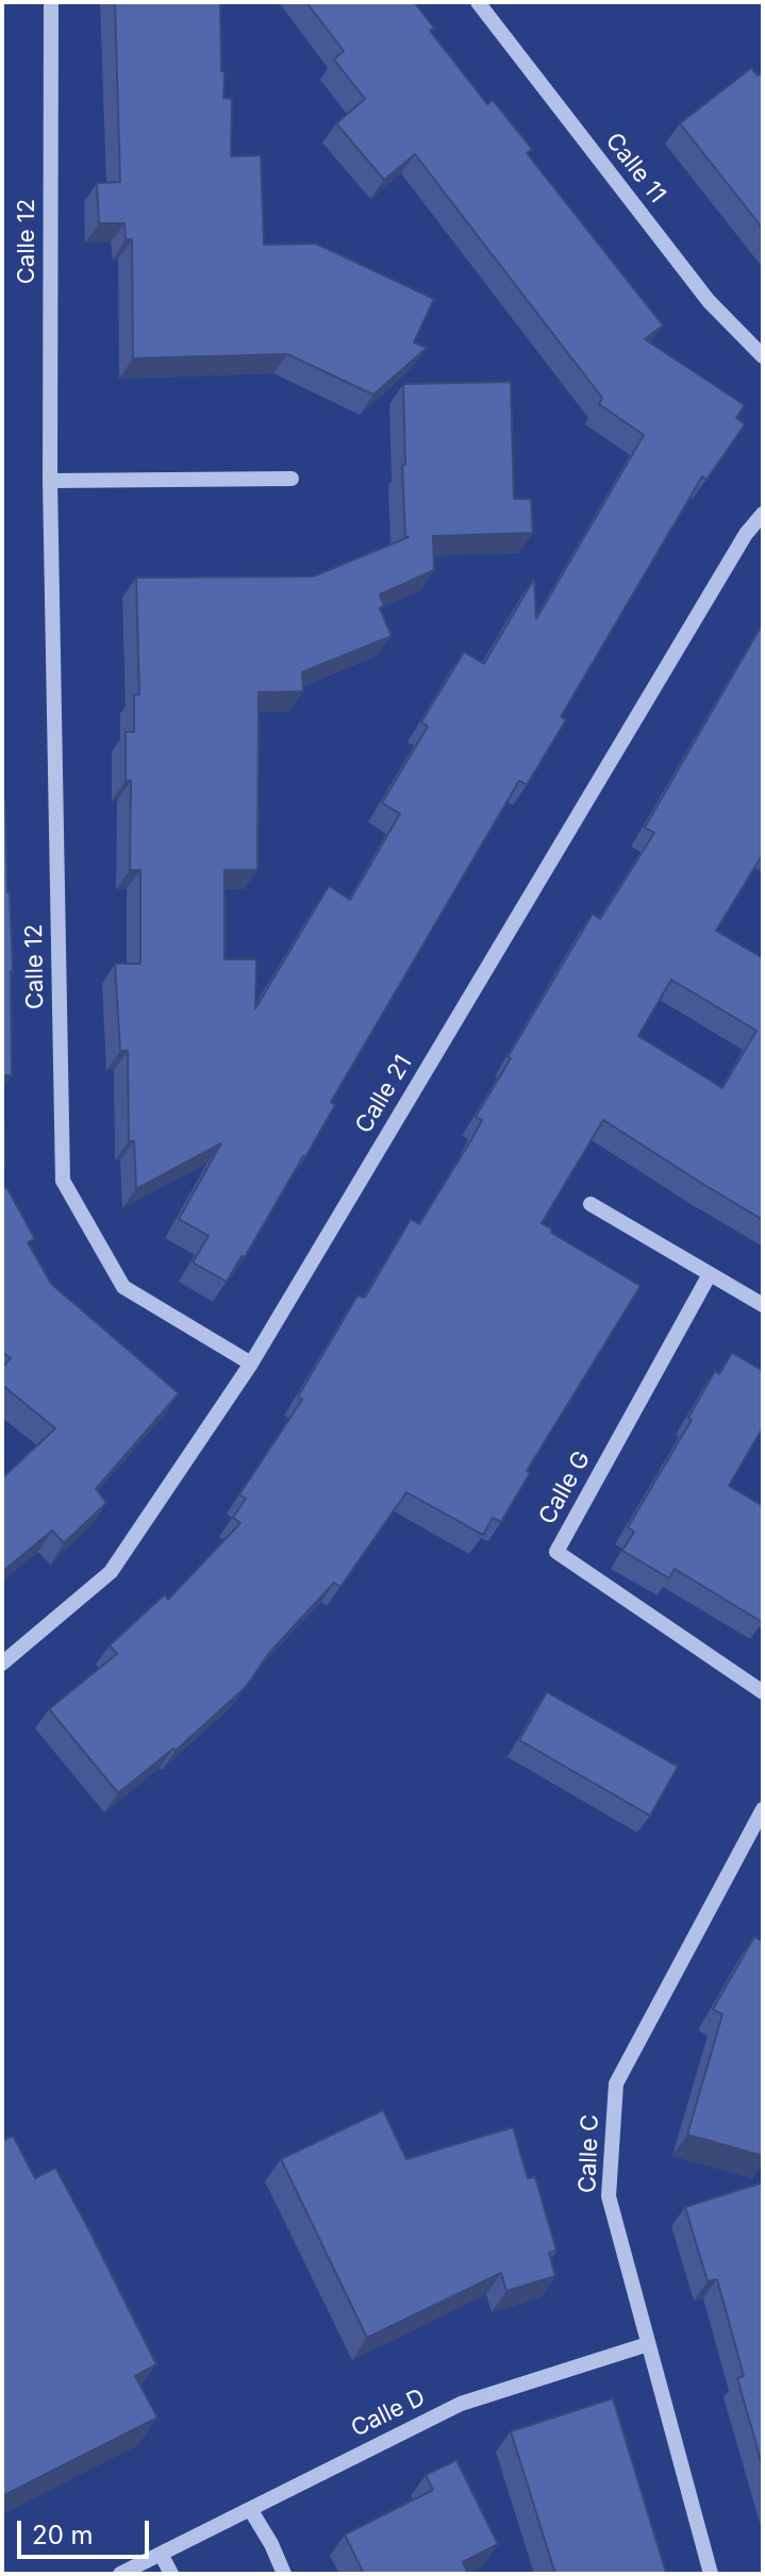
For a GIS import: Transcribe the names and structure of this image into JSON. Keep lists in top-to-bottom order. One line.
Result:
{"streets":{"street":["Calle 11","Calle 12","Calle 21","Calle G","Calle C","Calle D"]},"crossings":[["Calle 12","Calle 21"],["Calle C","Calle D"]],"scale_bar":"20 m"}
